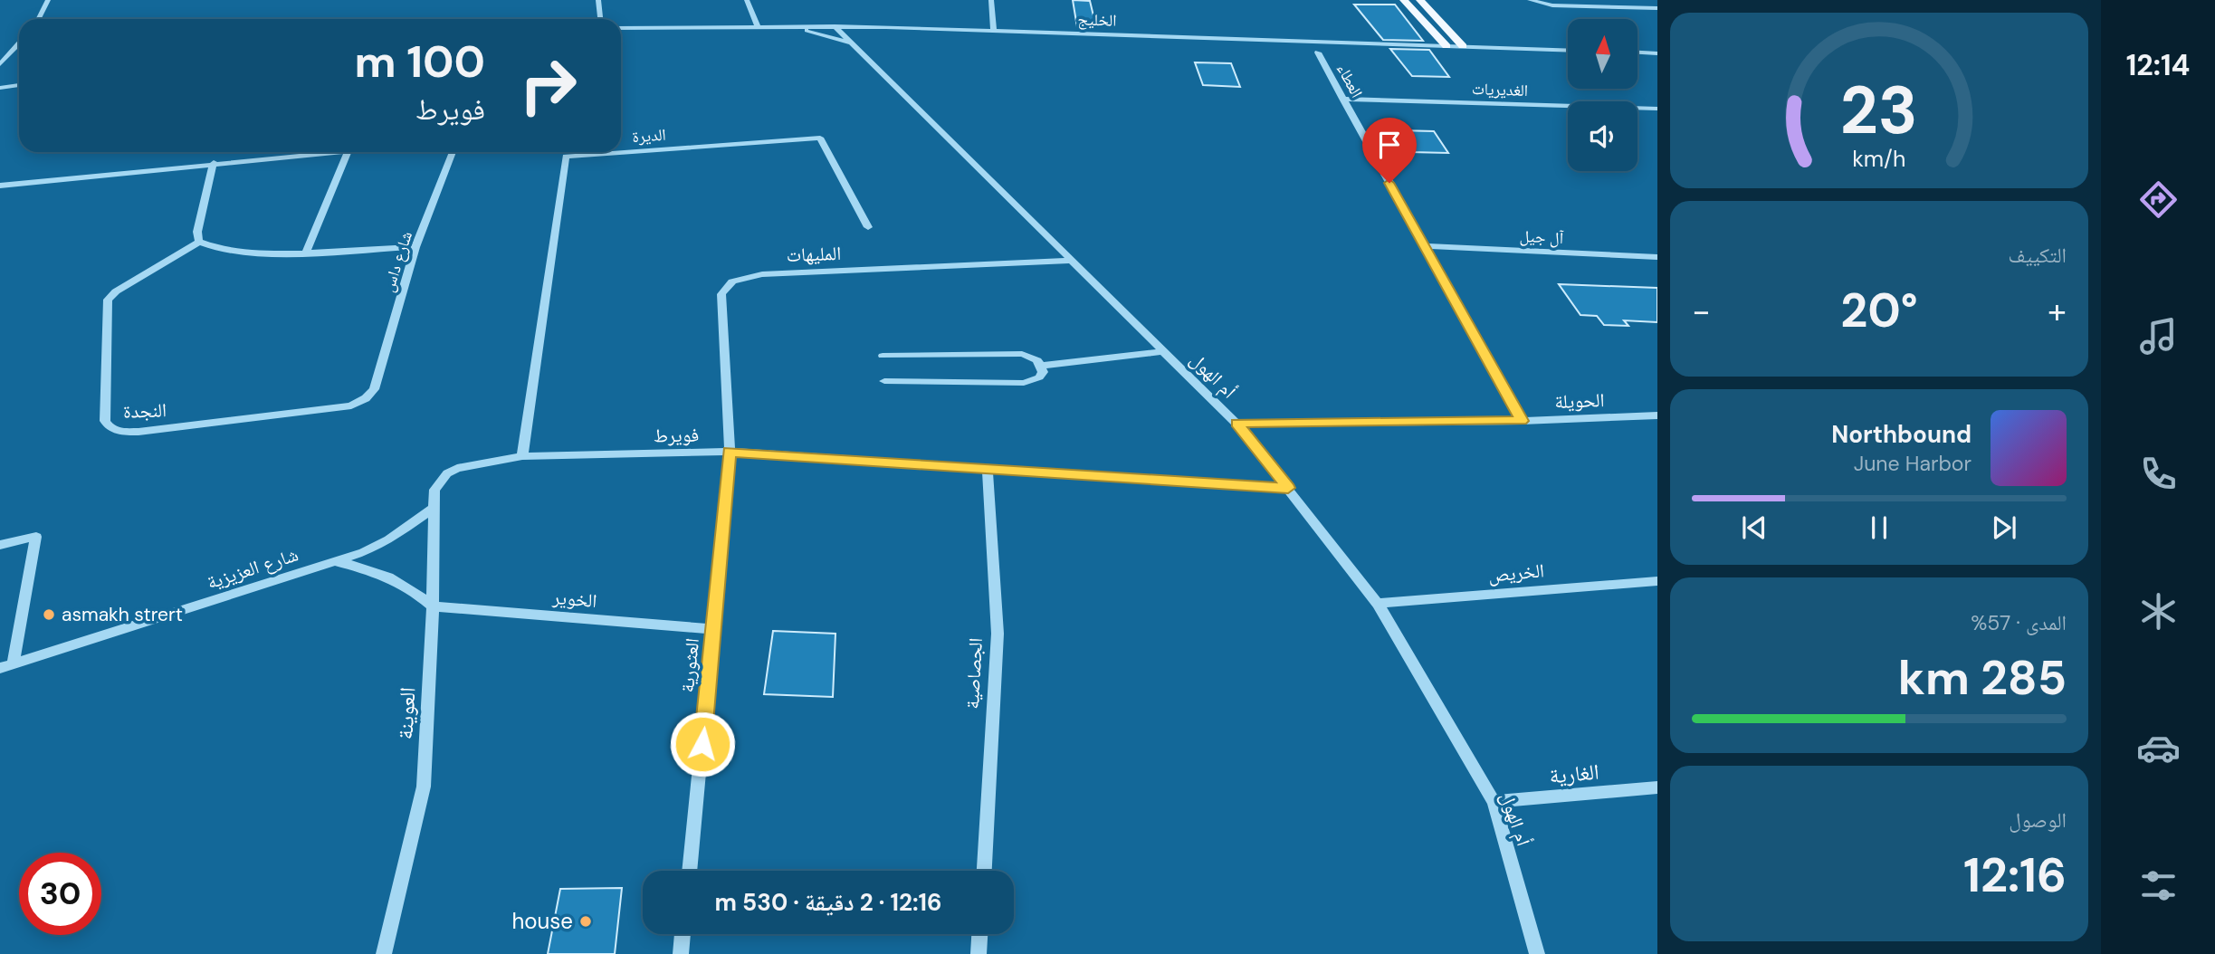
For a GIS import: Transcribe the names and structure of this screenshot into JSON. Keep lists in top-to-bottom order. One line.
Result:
{"streets":{"street":["الخليج","العطاء","الغديريات","الديرة","آل جيل","المليهات","شارع داس","أم الهول","الحويلة","النجدة","فويرط","شارع العزيزية","الخريص","الخوير","العثورية","الجصاصية","العوينة","الغارية"]},"crossings":[["الخليج","أم الهول"],["العطاء","الغديريات"],["العطاء","آل جيل"],["العطاء","الحويلة"],["الديرة","فويرط"],["المليهات","أم الهول"],["المليهات","فويرط"],["المليهات","العثورية"],["شارع داس","النجدة"],["أم الهول","الحويلة"],["أم الهول","فويرط"],["أم الهول","الخريص"],["أم الهول","الغارية"],["فويرط","العثورية"],["فويرط","الجصاصية"],["فويرط","العوينة"],["شارع العزيزية","الخوير"],["شارع العزيزية","العوينة"],["الخوير","العثورية"],["الخوير","العوينة"]],"places":["asmakh strert","house"],"north":"top","page":{"tabs":"12:14","turn":["100 m","فويرط"],"tile":["التكييف",["المدى · 57%","285 km"],["الوصول","12:16"]],"heat":["−","20°","+"],"song":["Northbound","June Harbor"],"limit":"30","trip":"12:16 · 2 دقيقة · 530 m","gauge":["23","km/h"]}}
